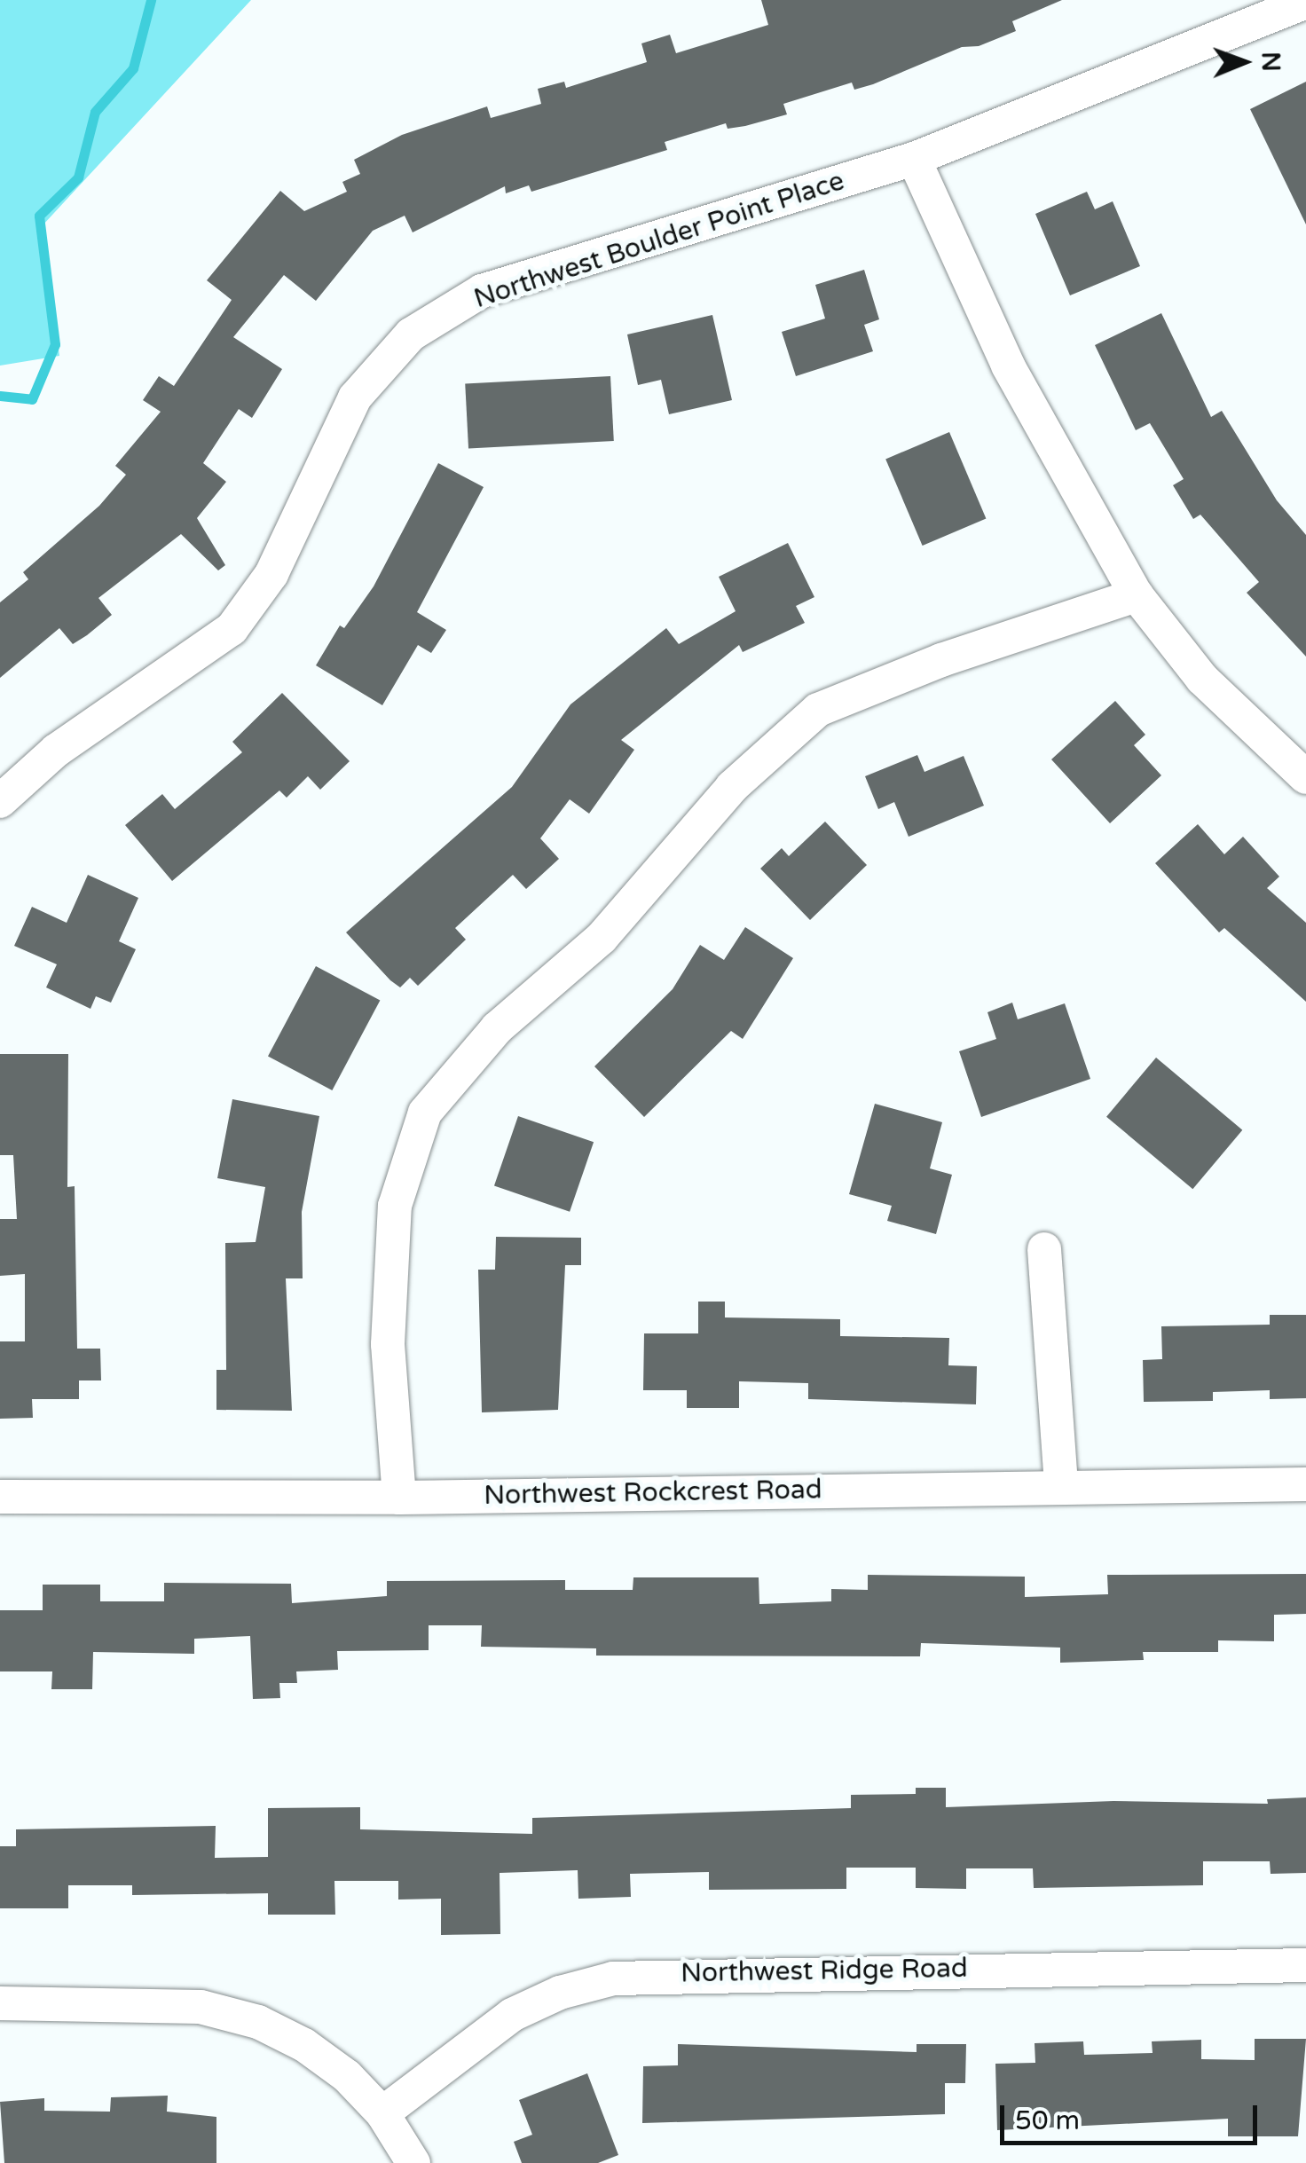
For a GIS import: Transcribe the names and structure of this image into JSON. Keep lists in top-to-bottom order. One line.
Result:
{"streets":{"street":["Northwest Boulder Point Place","Northwest Rockcrest Road","Northwest Ridge Road"]},"scale_bar":"50 m","north":"right"}
